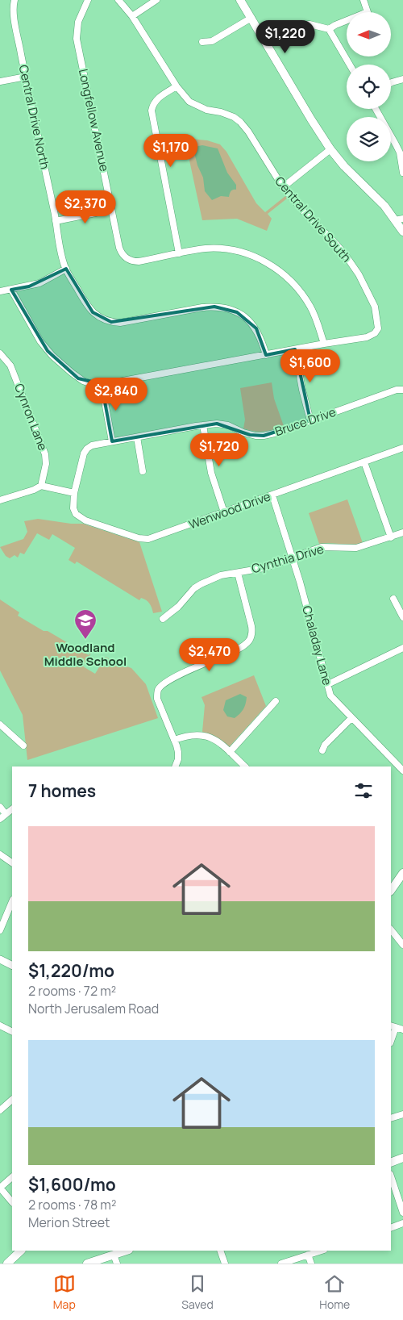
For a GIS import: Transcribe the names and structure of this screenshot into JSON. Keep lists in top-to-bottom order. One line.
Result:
{"streets":{"street":["Central Drive North","Longfellow Avenue","Central Drive South","Cynron Lane","Bruce Drive","Wenwood Drive","Cynthia Drive","Chaladay Lane"]},"crossings":[["Longfellow Avenue","Central Drive South"],["Bruce Drive","Wenwood Drive"],["Wenwood Drive","Chaladay Lane"],["Cynthia Drive","Chaladay Lane"]],"places":{"school or university":["Woodland Middle School"]},"north":"left","page":{"price":["$1,220","$1,170","$2,370","$1,600","$2,840","$1,720","$2,470"],"heading":"7 homes","list":[{"name":"$1,220/mo","note":"2 rooms · 72 m² · North Jerusalem Road"},{"name":"$1,600/mo","note":"2 rooms · 78 m² · Merion Street"}],"tabs":["Map","Saved","Home"]}}
